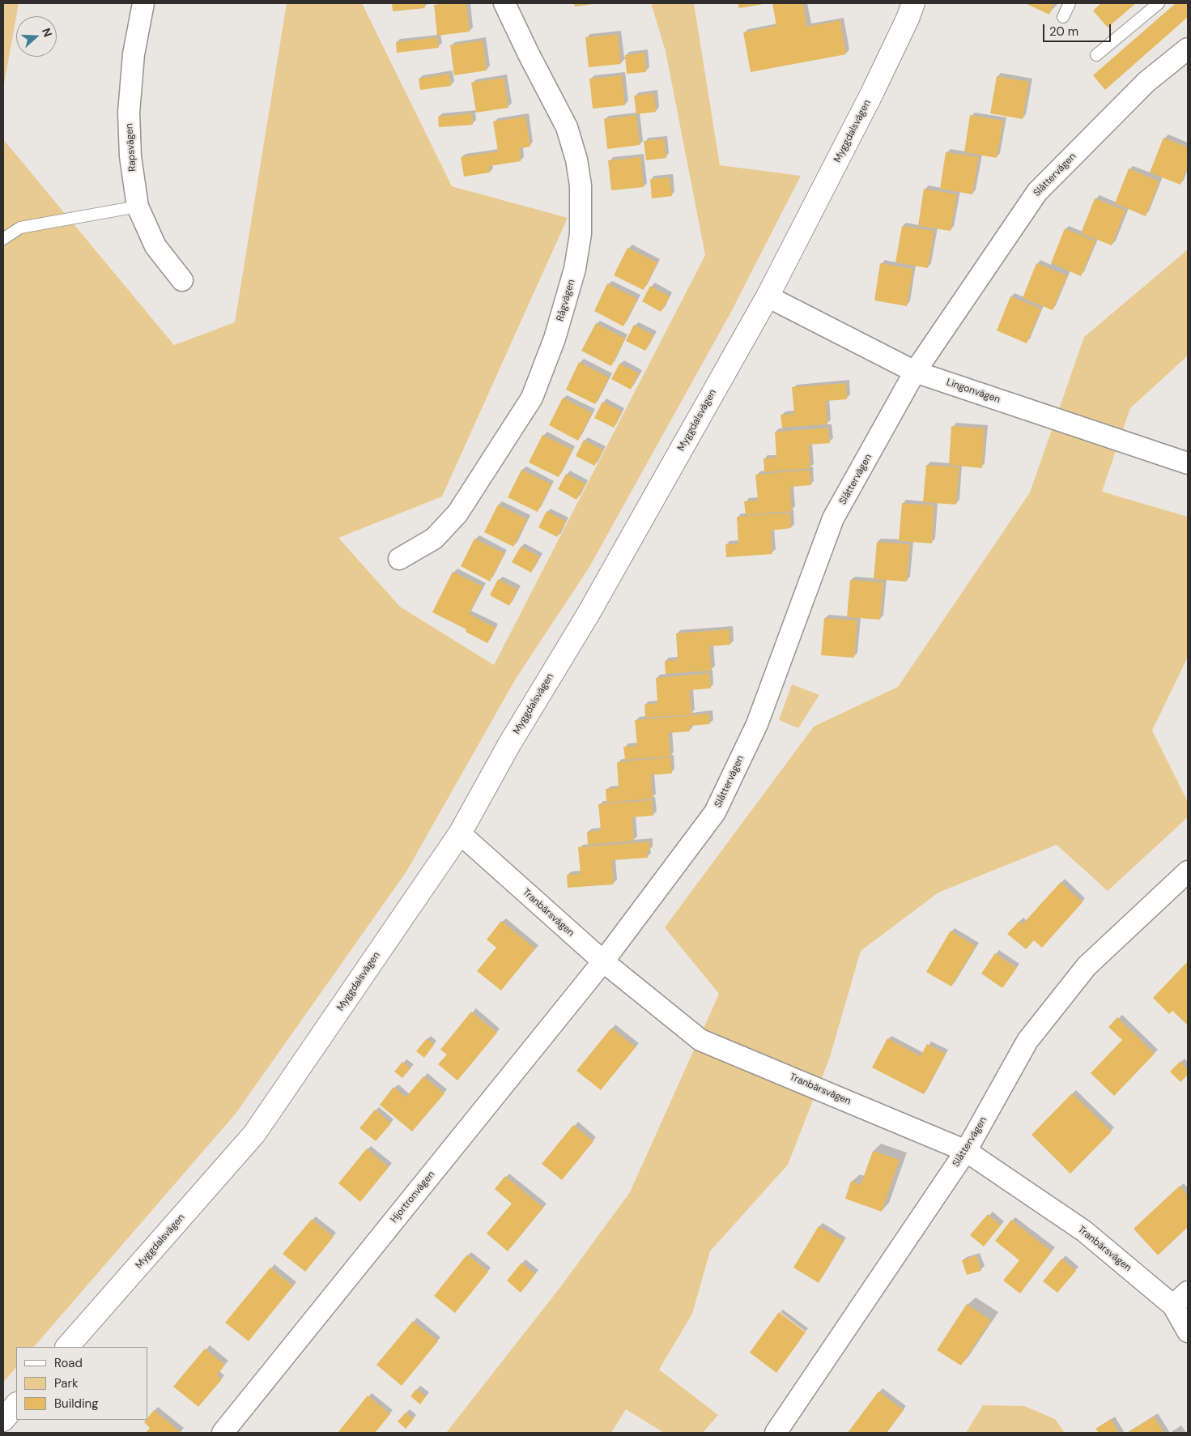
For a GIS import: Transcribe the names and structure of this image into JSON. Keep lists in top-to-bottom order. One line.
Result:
{"streets":{"street":["Myggdalsvägen","Rapsvägen","Slåttervägen","Rågvägen","Lingonvägen","Tranbärsvägen","Hjortronvägen"]},"crossings":[["Myggdalsvägen","Lingonvägen"],["Myggdalsvägen","Tranbärsvägen"],["Slåttervägen","Lingonvägen"],["Slåttervägen","Tranbärsvägen"],["Slåttervägen","Hjortronvägen"],["Tranbärsvägen","Hjortronvägen"]],"legend":["Road","Park","Building"],"scale_bar":"20 m","north":"right"}
